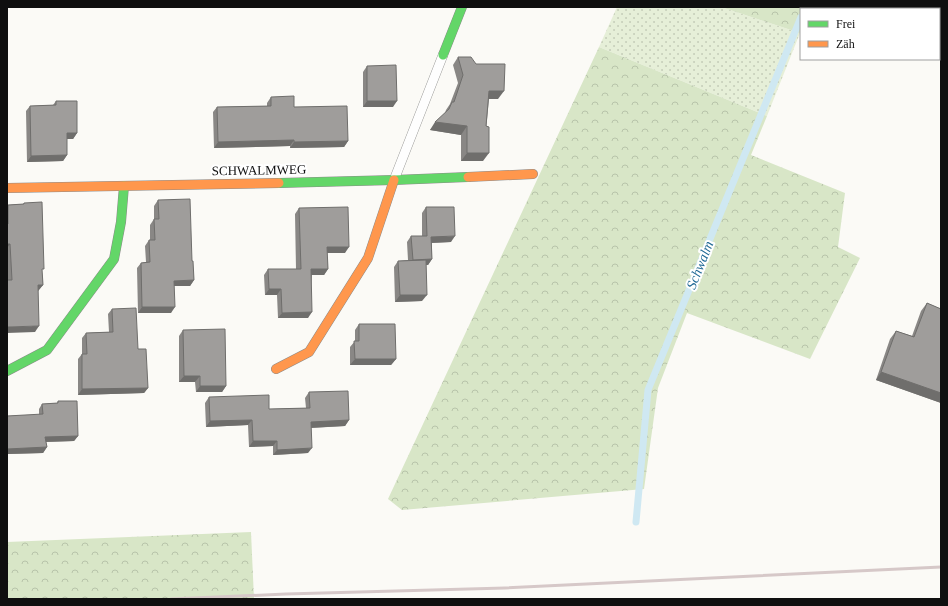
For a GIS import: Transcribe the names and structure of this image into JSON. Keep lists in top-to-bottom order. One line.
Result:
{"streets":{"street":["SCHWALMWEG"]},"water":["Schwalm"],"legend":["Frei","Zäh"]}
